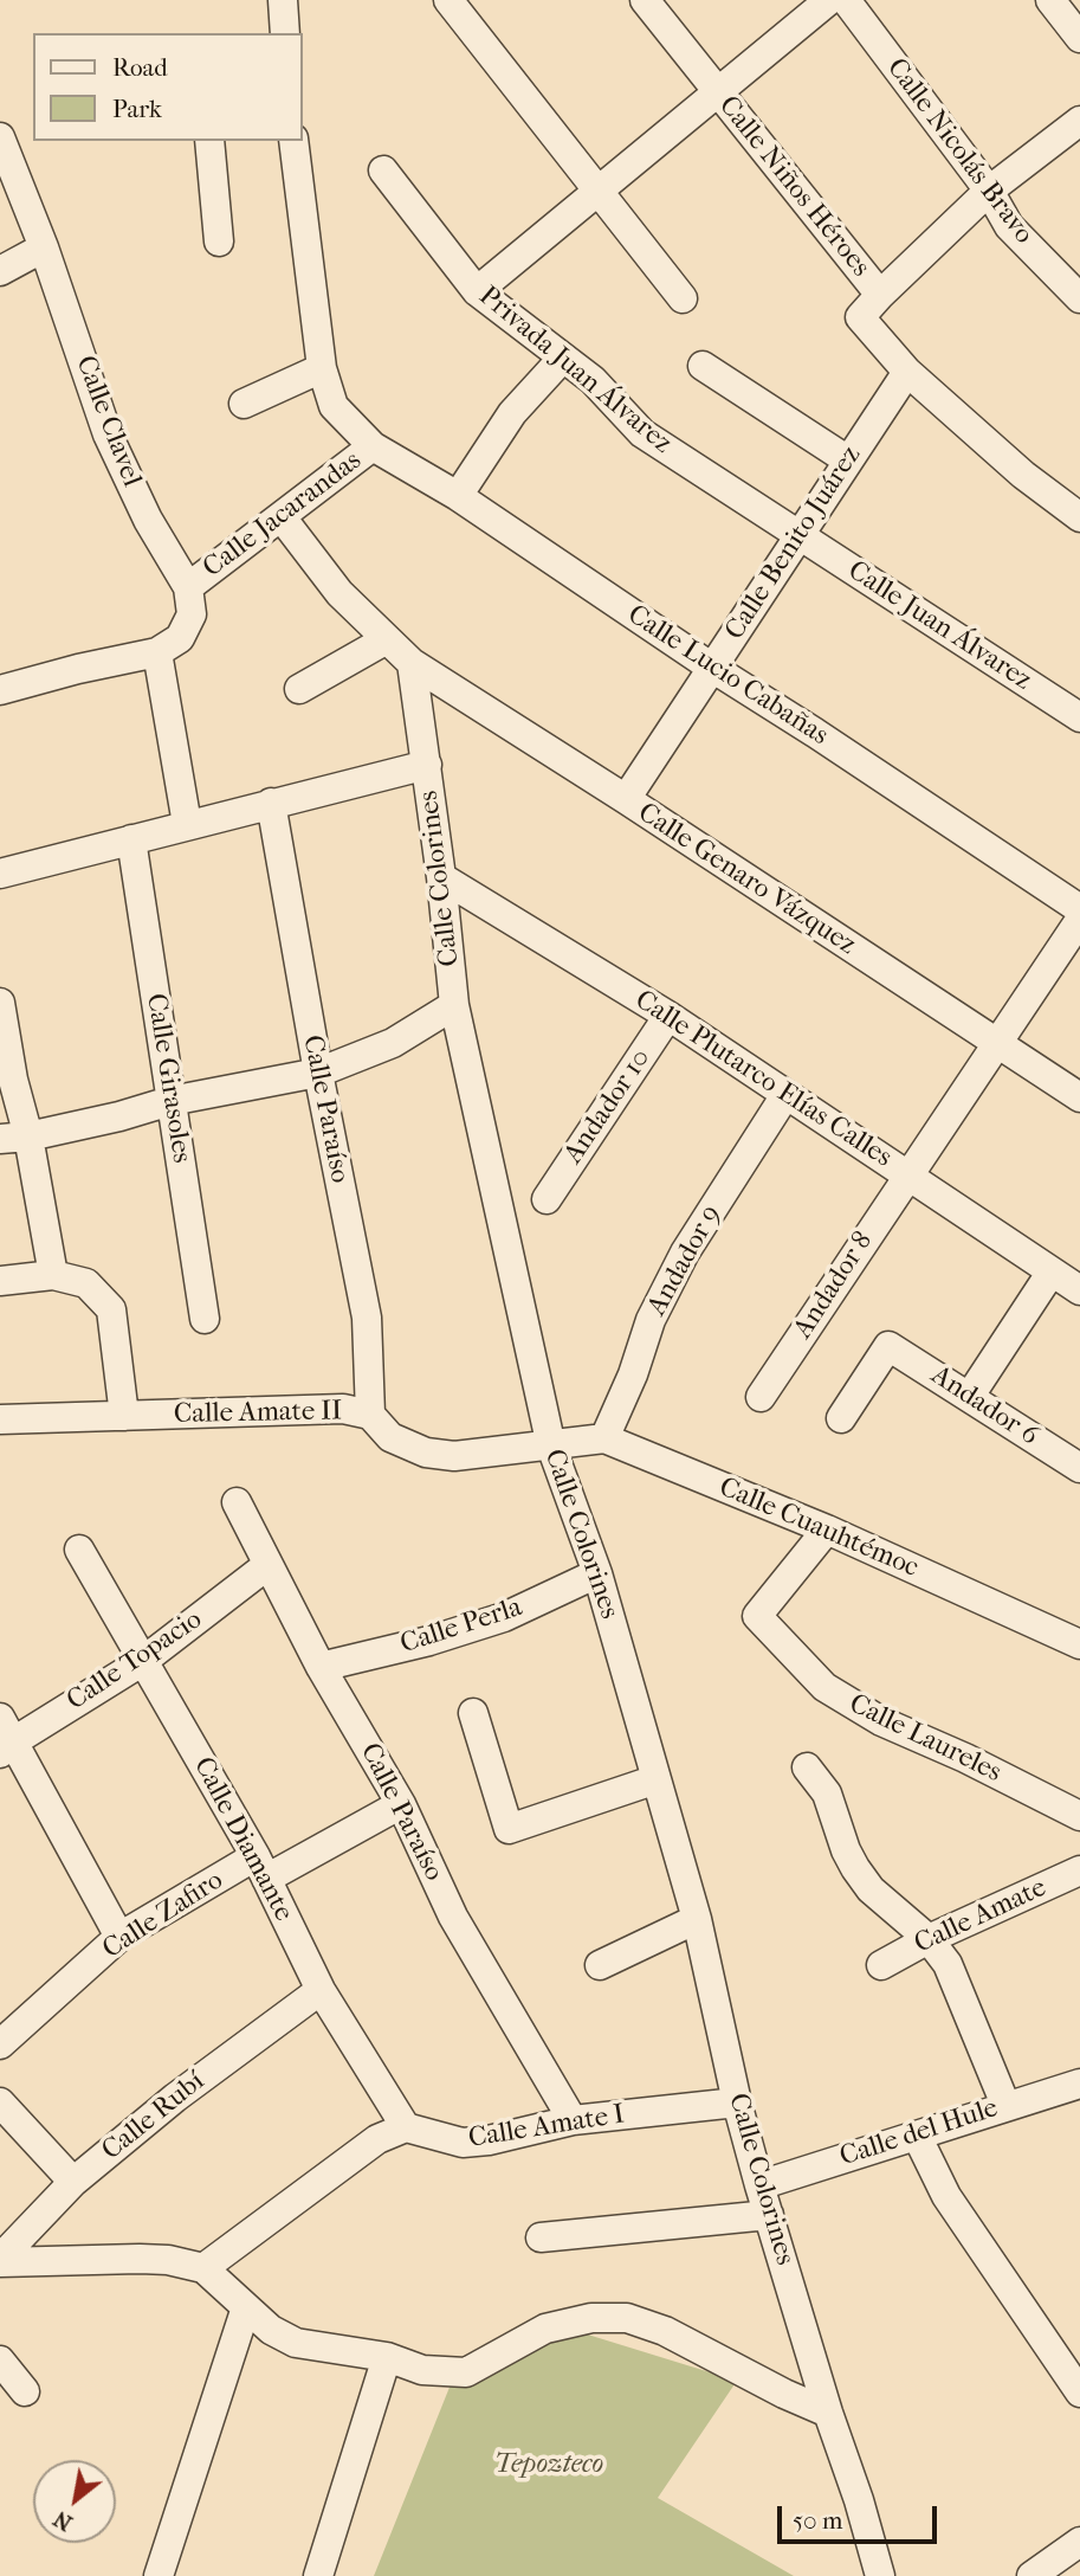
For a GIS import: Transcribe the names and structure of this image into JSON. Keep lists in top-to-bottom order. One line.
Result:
{"streets":{"street":["Calle Nicolás Bravo","Calle Niños Héroes","Privada Juan Álvarez","Calle Clavel","Calle Jacarandas","Calle Benito Juárez","Calle Juan Álvarez","Calle Lucio Cabañas","Calle Colorines","Calle Genaro Vázquez","Calle Girasoles","Calle Plutarco Elías Calles","Andador 10","Calle Paraíso","Andador 9","Andador 8","Andador 6","Calle Amate II","Calle Cuauhtémoc","Calle Perla","Calle Topacio","Calle Laureles","Calle Diamante","Calle Zafiro","Calle Amate","Calle Rubí","Calle Amate I","Calle del Hule"]},"crossings":[["Calle Niños Héroes","Calle Benito Juárez"],["Privada Juan Álvarez","Calle Benito Juárez"],["Privada Juan Álvarez","Calle Juan Álvarez"],["Calle Clavel","Calle Jacarandas"],["Calle Jacarandas","Calle Lucio Cabañas"],["Calle Benito Juárez","Calle Juan Álvarez"],["Calle Benito Juárez","Calle Lucio Cabañas"],["Calle Benito Juárez","Calle Genaro Vázquez"],["Calle Colorines","Calle Genaro Vázquez"],["Calle Colorines","Calle Plutarco Elías Calles"],["Calle Colorines","Calle Amate II"],["Calle Colorines","Calle Perla"],["Calle Colorines","Calle Amate I"],["Calle Colorines","Calle del Hule"],["Calle Genaro Vázquez","Andador 8"],["Calle Plutarco Elías Calles","Andador 10"],["Calle Plutarco Elías Calles","Andador 9"],["Calle Plutarco Elías Calles","Andador 8"],["Calle Paraíso","Calle Amate II"],["Calle Paraíso","Calle Perla"],["Calle Paraíso","Calle Topacio"],["Calle Paraíso","Calle Zafiro"],["Calle Paraíso","Calle Amate I"],["Andador 9","Calle Cuauhtémoc"],["Calle Cuauhtémoc","Calle Laureles"],["Calle Topacio","Calle Diamante"],["Calle Diamante","Calle Zafiro"],["Calle Diamante","Calle Rubí"],["Calle Diamante","Calle Amate I"]],"parks":["Tepozteco"],"legend":["Road","Park"],"scale_bar":"50 m","north":"bottom left"}
